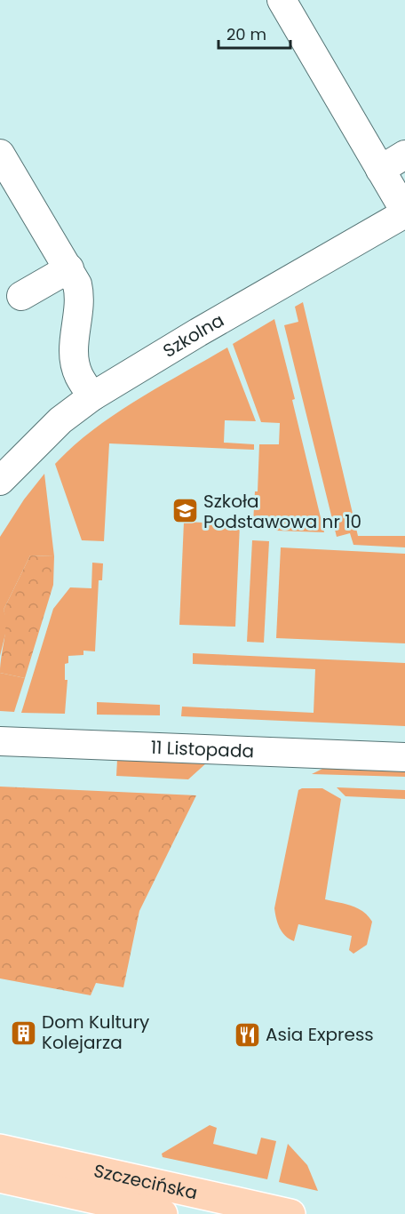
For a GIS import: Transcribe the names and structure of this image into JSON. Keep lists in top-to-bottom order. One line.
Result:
{"streets":{"main road":["Szczecińska"],"street":["Szkolna","11 Listopada"]},"places":{"school or university":["Szkoła Podstawowa nr 10"],"building":["Dom Kultury Kolejarza"],"restaurant":["Asia Express"]},"scale_bar":"20 m"}
